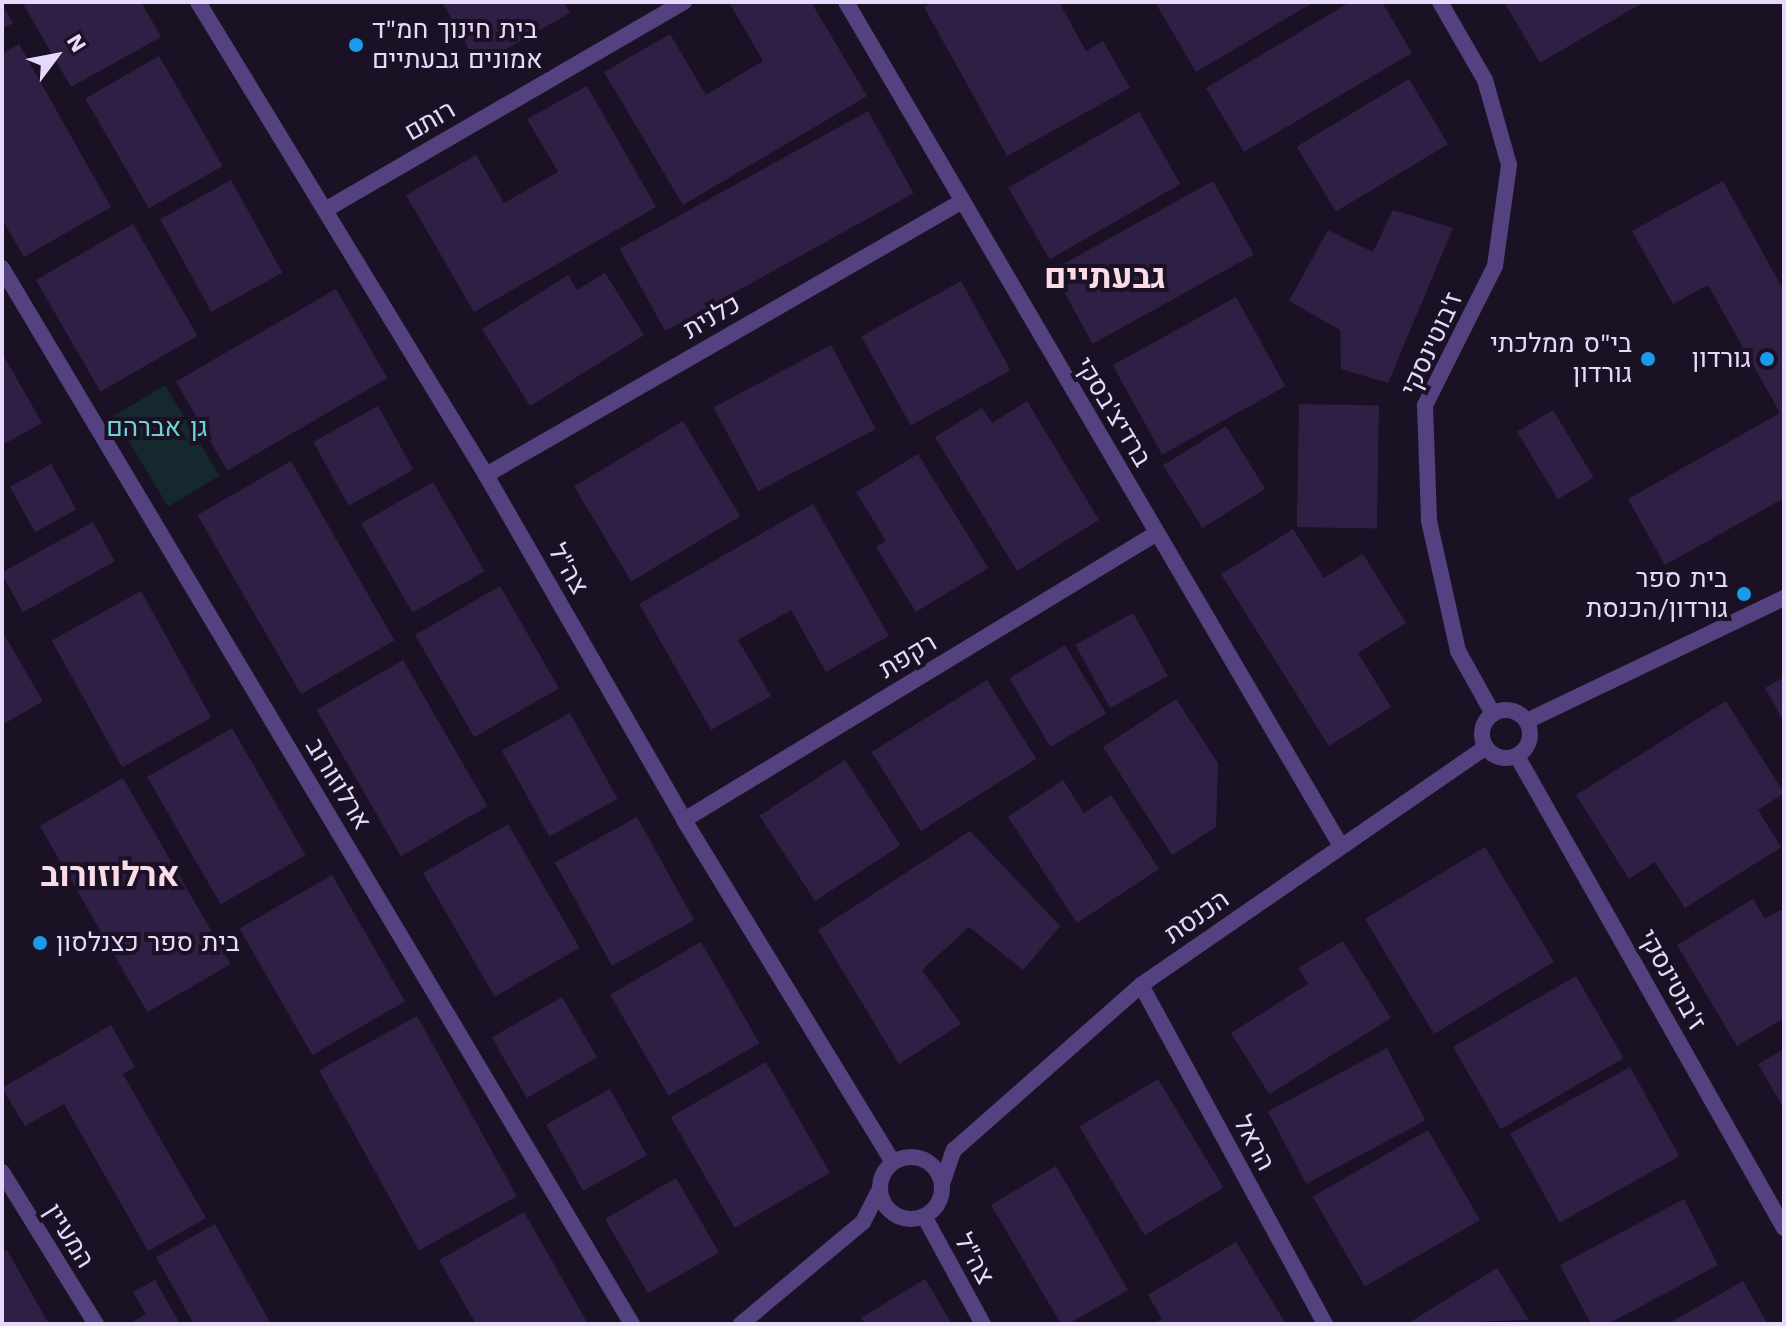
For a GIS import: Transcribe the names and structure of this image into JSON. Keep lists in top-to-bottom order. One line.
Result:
{"streets":{"street":["רותם","כלנית","ז'בוטינסקי","ברדיצ'בסקי","צה\"ל","רקפת","ארלוזורוב","הכנסת","הראל","המעיין"]},"crossings":[["רותם","צה\"ל"],["כלנית","ברדיצ'בסקי"],["כלנית","צה\"ל"],["ז'בוטינסקי","הכנסת"],["ברדיצ'בסקי","רקפת"],["ברדיצ'בסקי","הכנסת"],["צה\"ל","רקפת"],["הכנסת","הראל"]],"districts":["גבעתיים","ארלוזורוב"],"parks":["גן אברהם"],"places":["בית חינוך חמ\"ד אמונים גבעתיים","בי\"ס ממלכתי גורדון","גורדון","בית ספר גורדון/הכנסת","בית ספר כצנלסון"],"north":"top right"}
